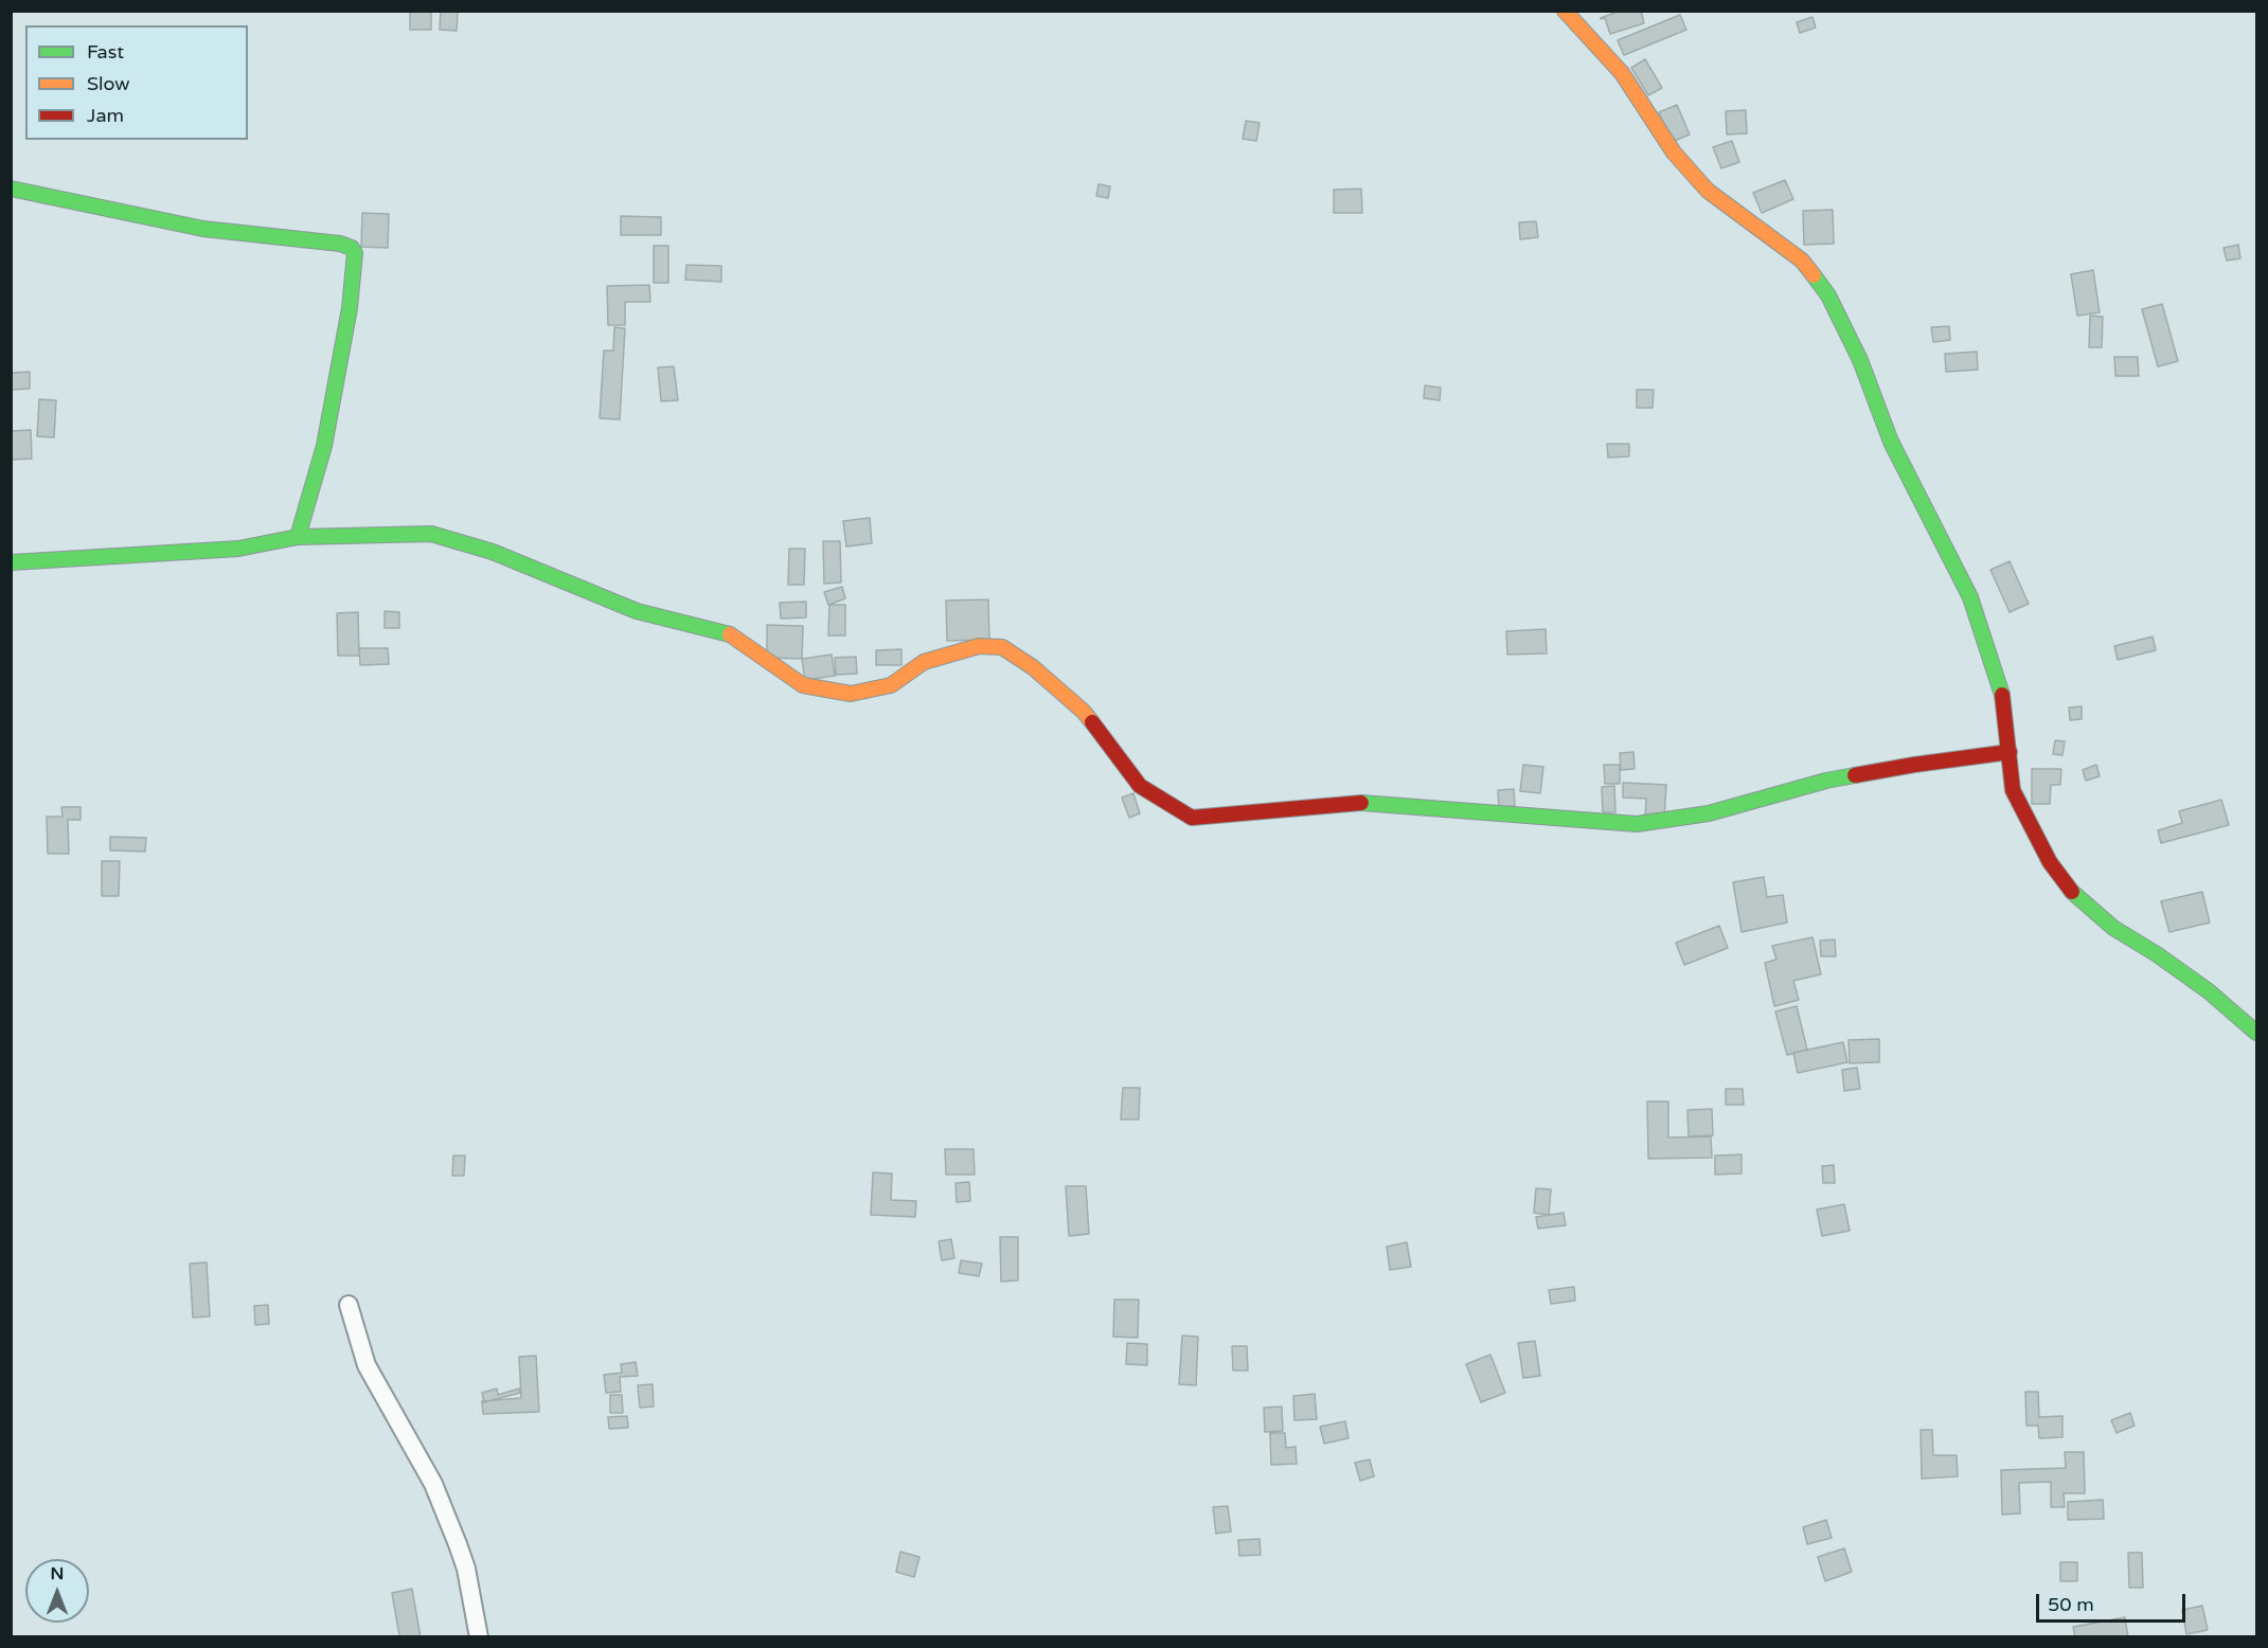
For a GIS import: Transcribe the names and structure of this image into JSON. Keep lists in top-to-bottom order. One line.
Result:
{"legend":["Fast","Slow","Jam"],"scale_bar":"50 m","north":"top"}
